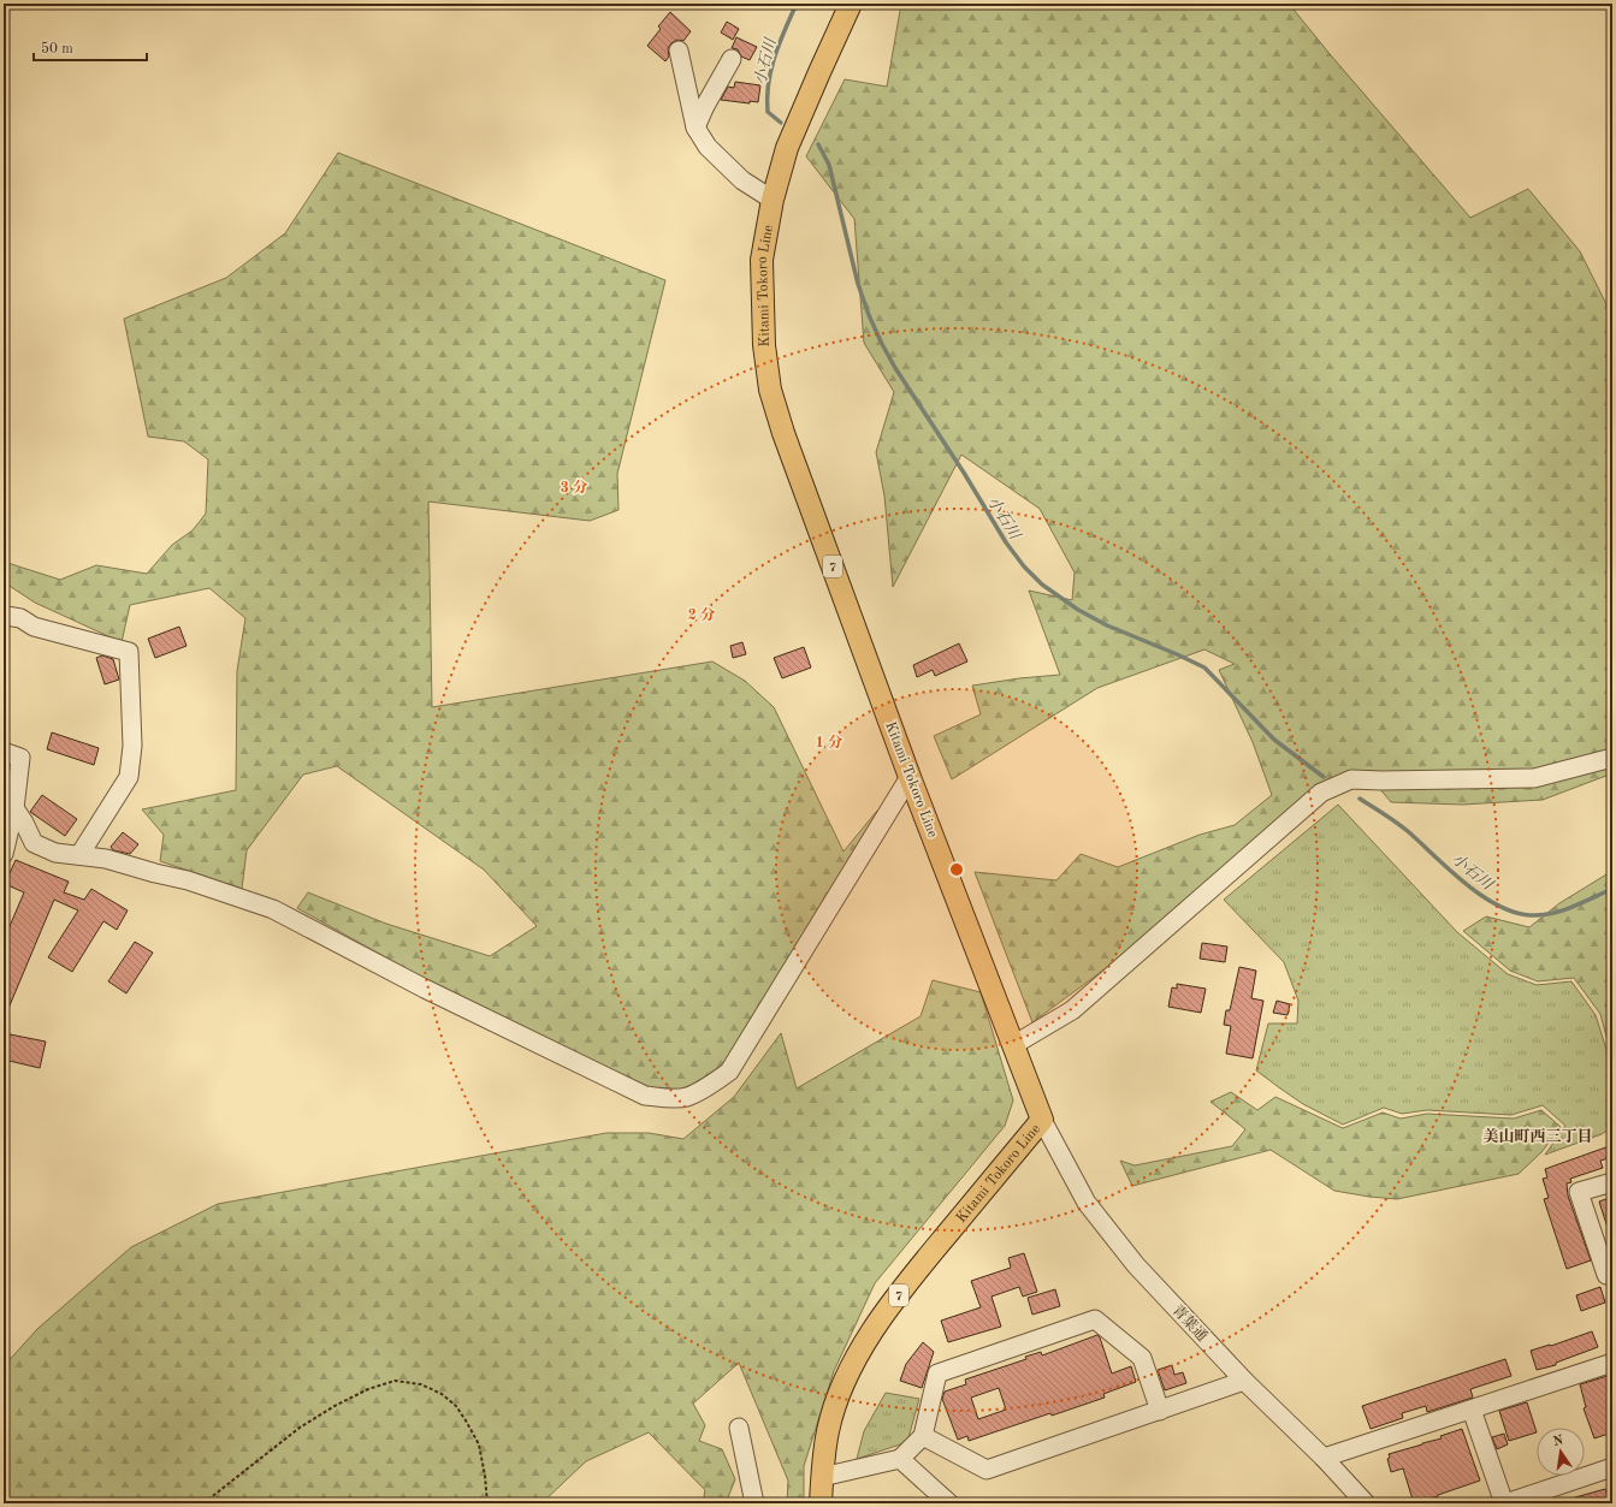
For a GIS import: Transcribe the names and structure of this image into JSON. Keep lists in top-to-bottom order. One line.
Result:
{"streets":{"main road":["Kitami Tokoro Line","7"],"street":["青葉通"]},"crossings":[["Kitami Tokoro Line","青葉通"]],"districts":["美山町西三丁目"],"water":["小石川"],"scale_bar":"50 m","north":"top","rings":["3 分","2 分","1 分"]}
